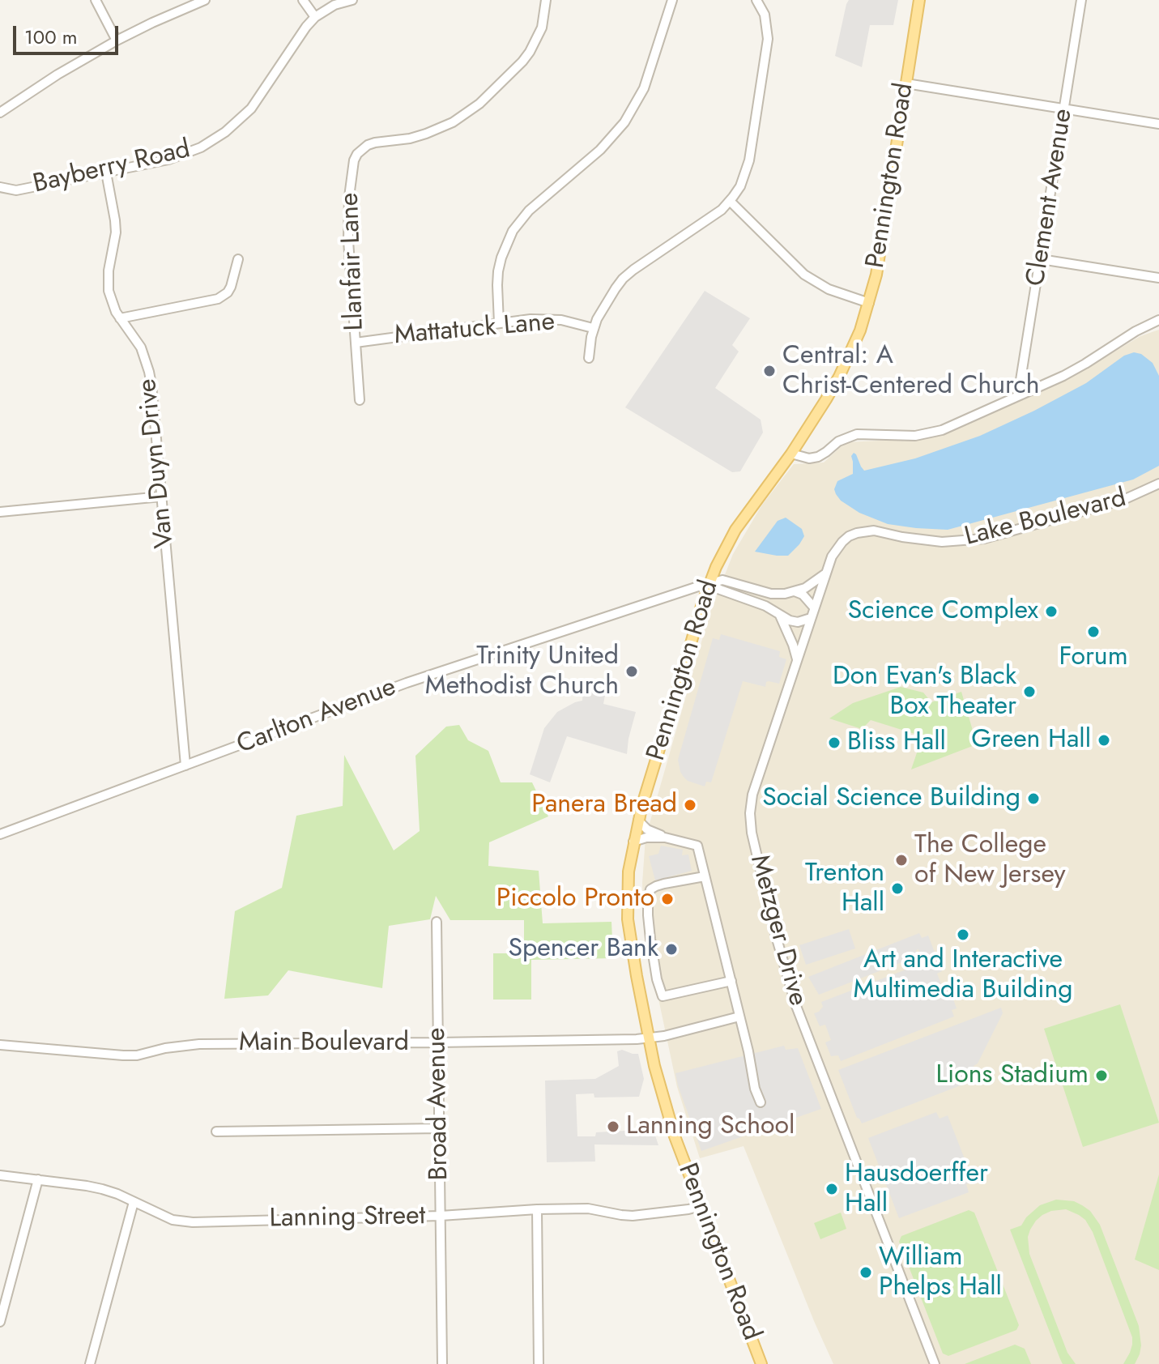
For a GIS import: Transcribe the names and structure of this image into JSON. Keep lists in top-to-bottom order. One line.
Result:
{"streets":{"main road":["Pennington Road"],"street":["Bayberry Road","Clement Avenue","Llanfair Lane","Mattatuck Lane","Van Duyn Drive","Lake Boulevard","Carlton Avenue","Metzger Drive","Main Boulevard","Broad Avenue","Lanning Street"]},"crossings":[["Bayberry Road","Van Duyn Drive"],["Pennington Road","Carlton Avenue"],["Pennington Road","Main Boulevard"],["Pennington Road","Lanning Street"],["Llanfair Lane","Mattatuck Lane"],["Van Duyn Drive","Carlton Avenue"],["Lake Boulevard","Metzger Drive"],["Main Boulevard","Broad Avenue"],["Broad Avenue","Lanning Street"]],"places":["Central: A Christ-Centered Church","Science Complex","Forum","Trinity United Methodist Church","Don Evan's Black Box Theater","Green Hall","Bliss Hall","Social Science Building","Panera Bread","The College of New Jersey","Trenton Hall","Piccolo Pronto","Art and Interactive Multimedia Building","Spencer Bank","Lions Stadium","Lanning School","Hausdoerffer Hall","William Phelps Hall"],"scale_bar":"100 m"}
